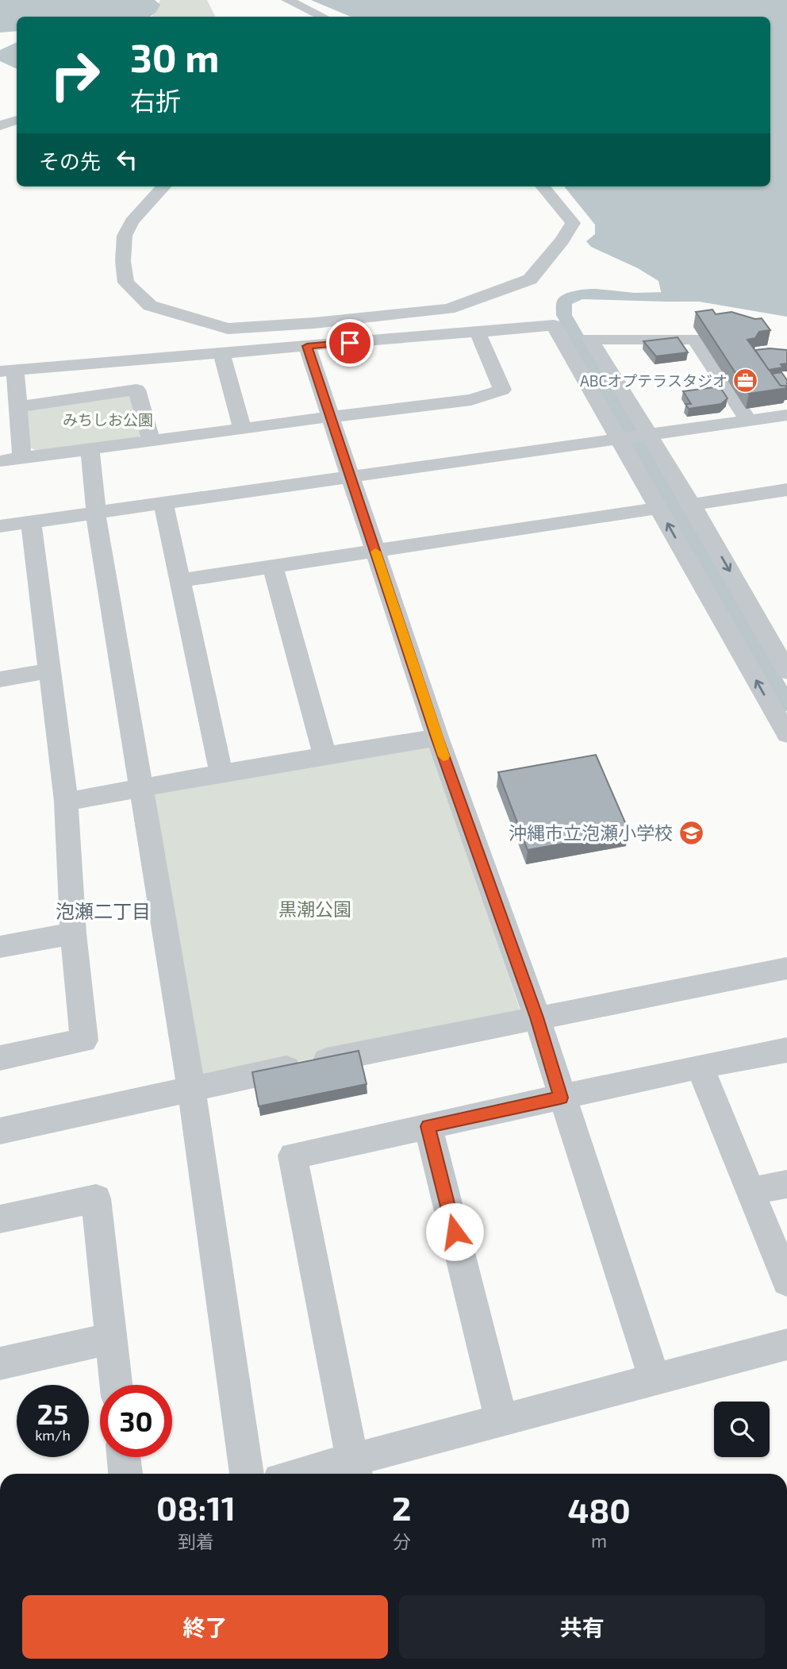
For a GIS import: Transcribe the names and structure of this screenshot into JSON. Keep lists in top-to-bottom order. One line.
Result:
{"districts":["泡瀬二丁目"],"parks":["みちしお公園","黒潮公園"],"places":{"office":["ABCオプテラスタジオ"],"school or university":["沖縄市立泡瀬小学校"]},"page":{"turn":["30 m","右折"],"then":"その先","speed":"25 km/h","limit":"30","eta":["08:11","到着","2","分","480","m"],"buttons":["終了","共有"]}}
